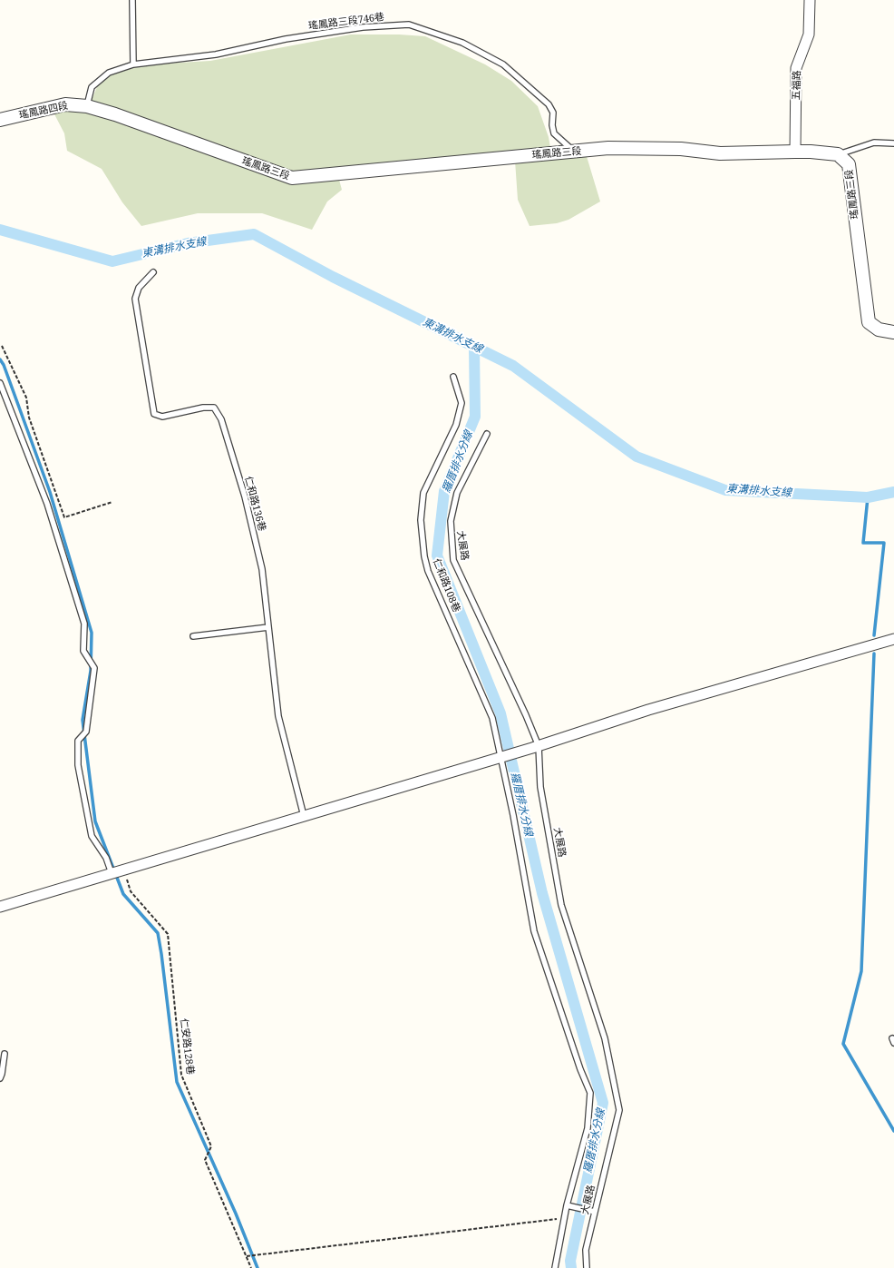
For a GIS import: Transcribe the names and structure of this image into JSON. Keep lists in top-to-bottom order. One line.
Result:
{"streets":{"street":["五福路","瑤鳳路四段","瑤鳳路三段"],"lane":["瑤鳳路三段746巷","仁和路136巷","大展路","仁和路108巷"],"path":["仁安路128巷"]},"crossings":[["瑤鳳路三段746巷","瑤鳳路四段"],["瑤鳳路三段746巷","瑤鳳路三段"],["五福路","瑤鳳路三段"],["瑤鳳路四段","瑤鳳路三段"]],"water":["東溝排水支線","羅厝排水分線"]}
